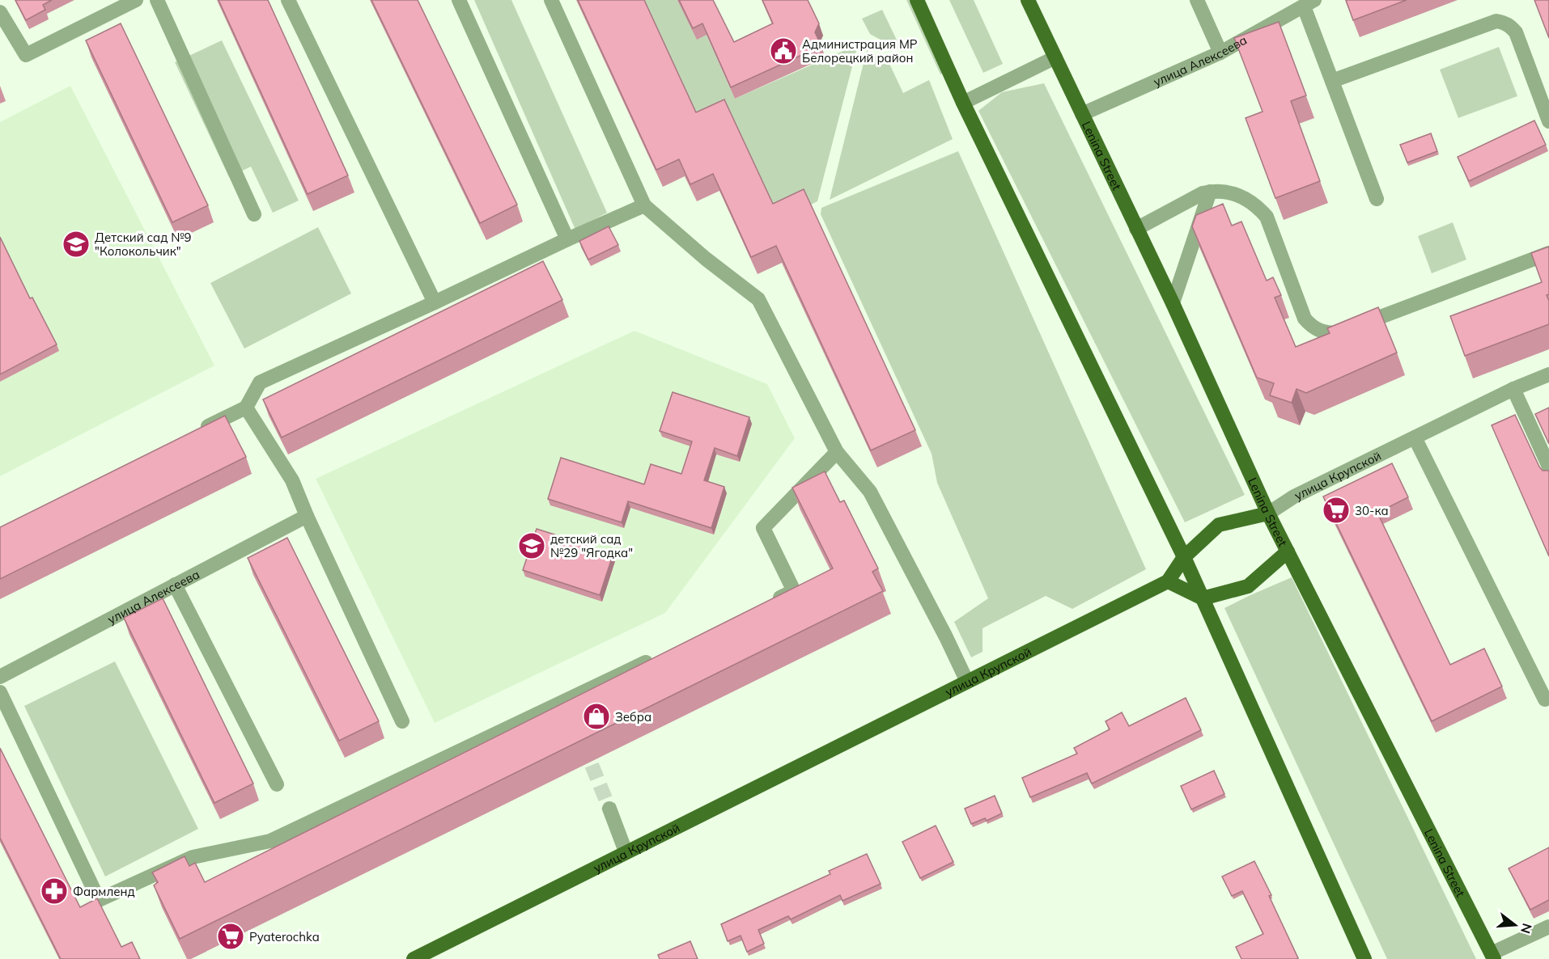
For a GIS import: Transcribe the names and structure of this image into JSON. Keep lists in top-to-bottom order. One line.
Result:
{"streets":{"main road":["Lenina Street","улица Крупской"],"street":["улица Алексеева"]},"crossings":[["улица Алексеева","Lenina Street"],["Lenina Street","улица Крупской"]],"places":{"public building":["Администрация МР Белорецкий район"],"school or university":["Детский сад №9 \"Колокольчик\"","детский сад №29 \"Ягодка\""],"supermarket":["30-ка","Pyaterochka"],"shop":["Зебра"],"pharmacy":["Фармленд"]},"north":"right"}
